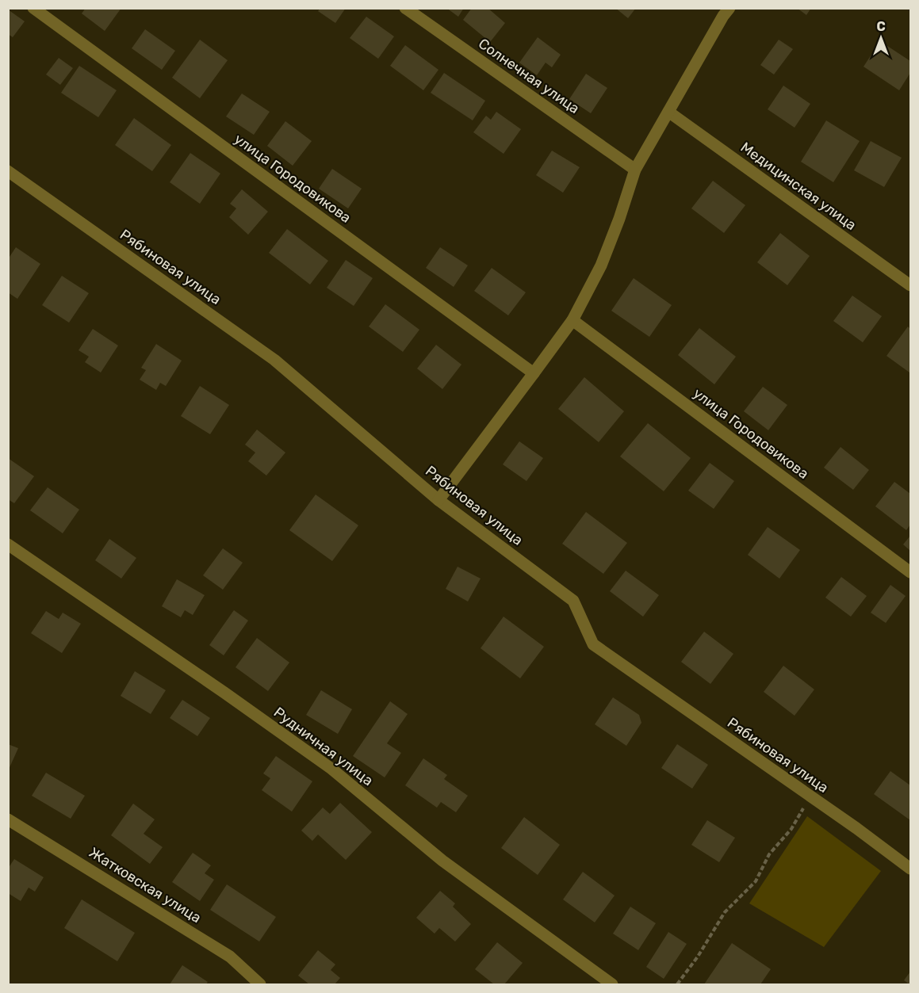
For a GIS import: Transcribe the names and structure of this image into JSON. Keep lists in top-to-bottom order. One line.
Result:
{"streets":{"street":["Солнечная улица","улица Городовикова","Медицинская улица","Рябиновая улица","Рудничная улица","Жатковская улица"]},"north":"top"}
